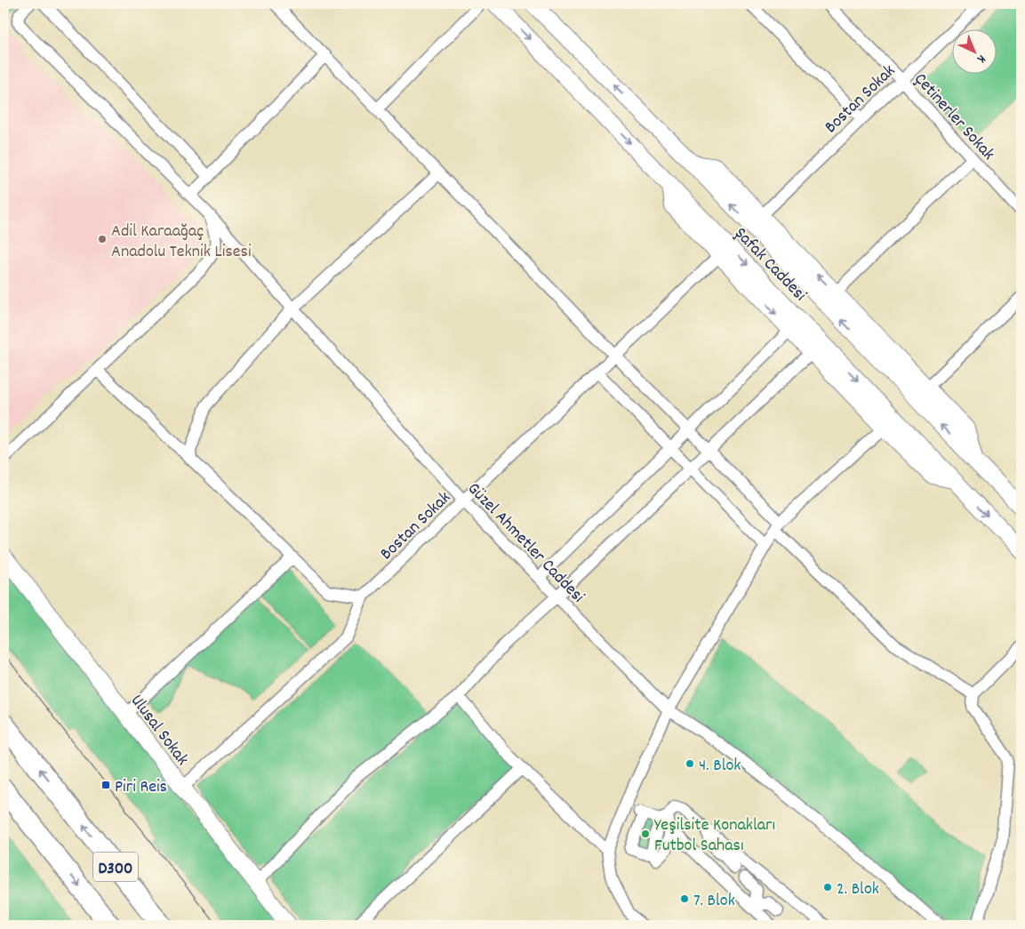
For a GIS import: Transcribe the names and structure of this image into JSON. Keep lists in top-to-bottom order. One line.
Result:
{"streets":{"highway":["D300"],"main road":["Şafak Caddesi","Ulusal Sokak"],"street":["Bostan Sokak","Çetinerler Sokak","Güzel Ahmetler Caddesi"]},"crossings":[["Bostan Sokak","Çetinerler Sokak"],["Bostan Sokak","Güzel Ahmetler Caddesi"],["Bostan Sokak","Ulusal Sokak"]],"places":{"other":["Adil Karaağaç Anadolu Teknik Lisesi","4. Blok","Yeşilsite Konakları Futbol Sahası","2. Blok","7. Blok"],"transit":["Piri Reis"]},"north":"bottom right"}
